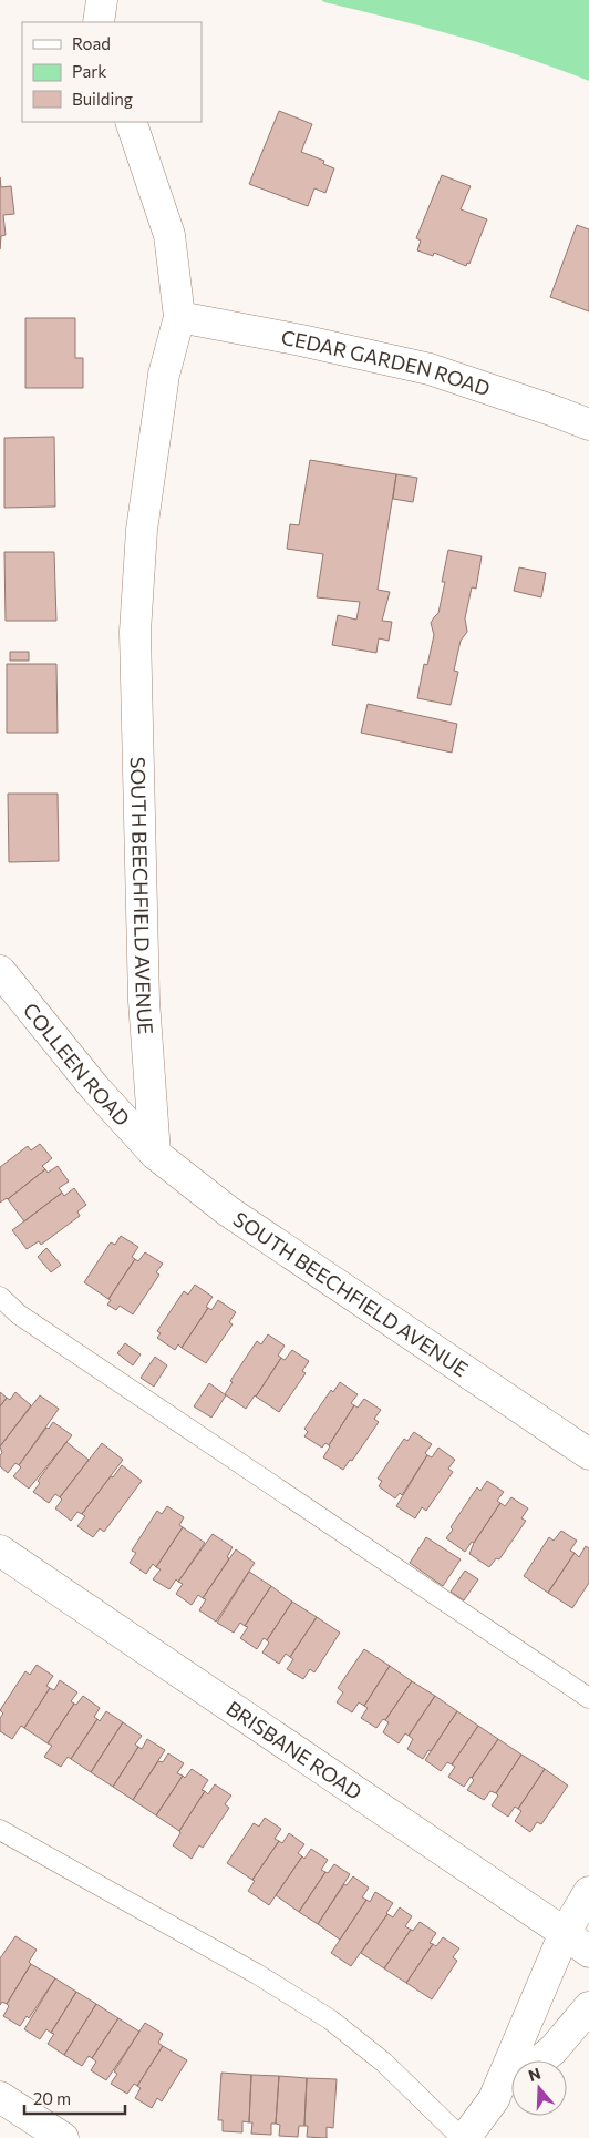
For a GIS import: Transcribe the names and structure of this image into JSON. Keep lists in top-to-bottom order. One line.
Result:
{"streets":{"street":["CEDAR GARDEN ROAD","SOUTH BEECHFIELD AVENUE","COLLEEN ROAD","BRISBANE ROAD"]},"crossings":[["CEDAR GARDEN ROAD","SOUTH BEECHFIELD AVENUE"],["SOUTH BEECHFIELD AVENUE","COLLEEN ROAD"]],"legend":["Road","Park","Building"],"scale_bar":"20 m","north":"top"}
